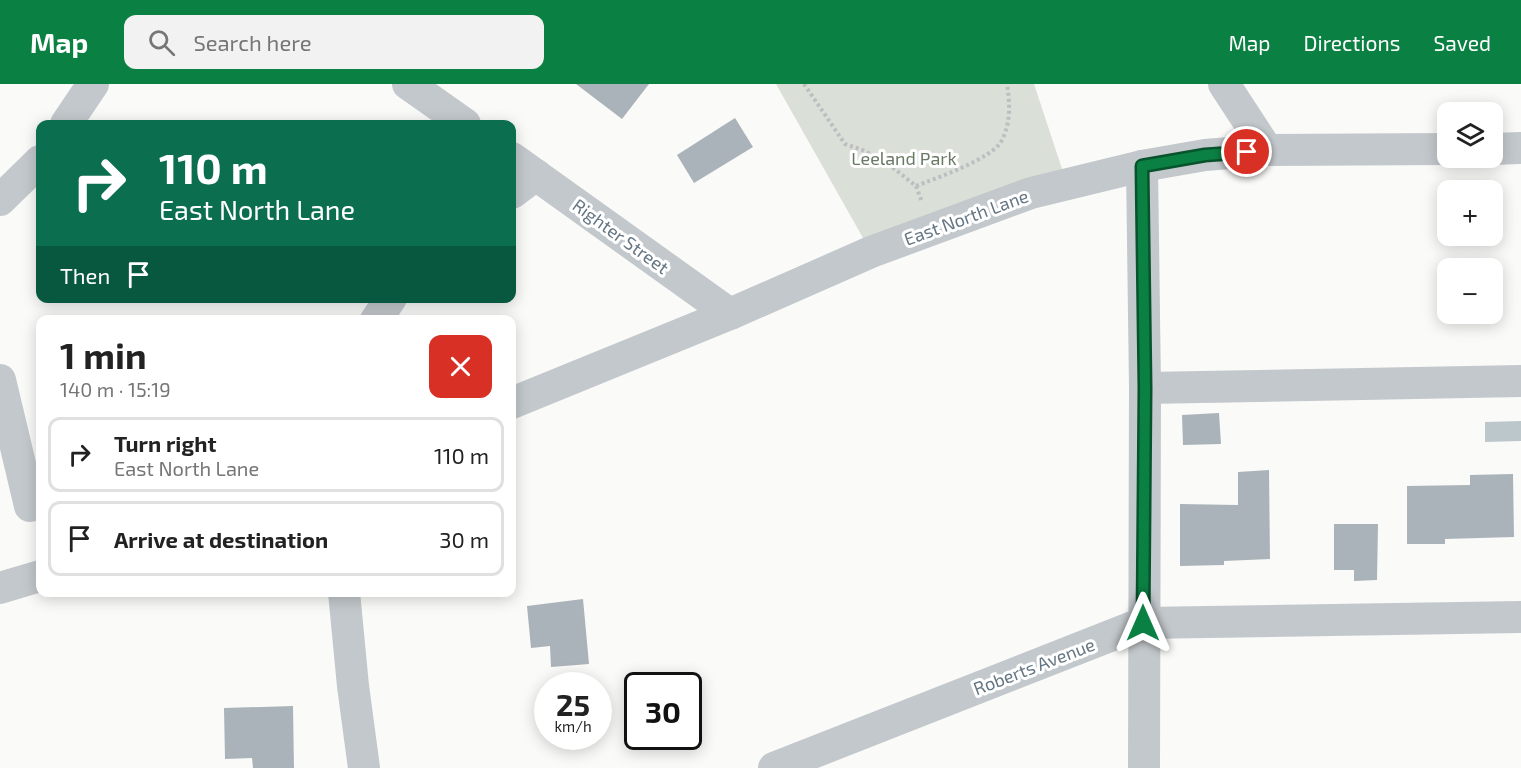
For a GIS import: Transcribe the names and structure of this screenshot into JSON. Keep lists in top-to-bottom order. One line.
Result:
{"streets":{"street":["East North Lane","Righter Street","Roberts Avenue"]},"crossings":[["East North Lane","Righter Street"]],"parks":["Leeland Park"],"page":{"header":"Map","search":"Search here","nav":["Map","Directions","Saved"],"map_buttons":["+","−"],"turn":["110 m","East North Lane"],"then":"Then","heading":["1 min","140 m · 15:19"],"list":[{"name":"Turn right","note":"East North Lane","value":"110 m"},{"name":"Arrive at destination","value":"30 m"}],"speed":"25 km/h","limit":"30"}}
